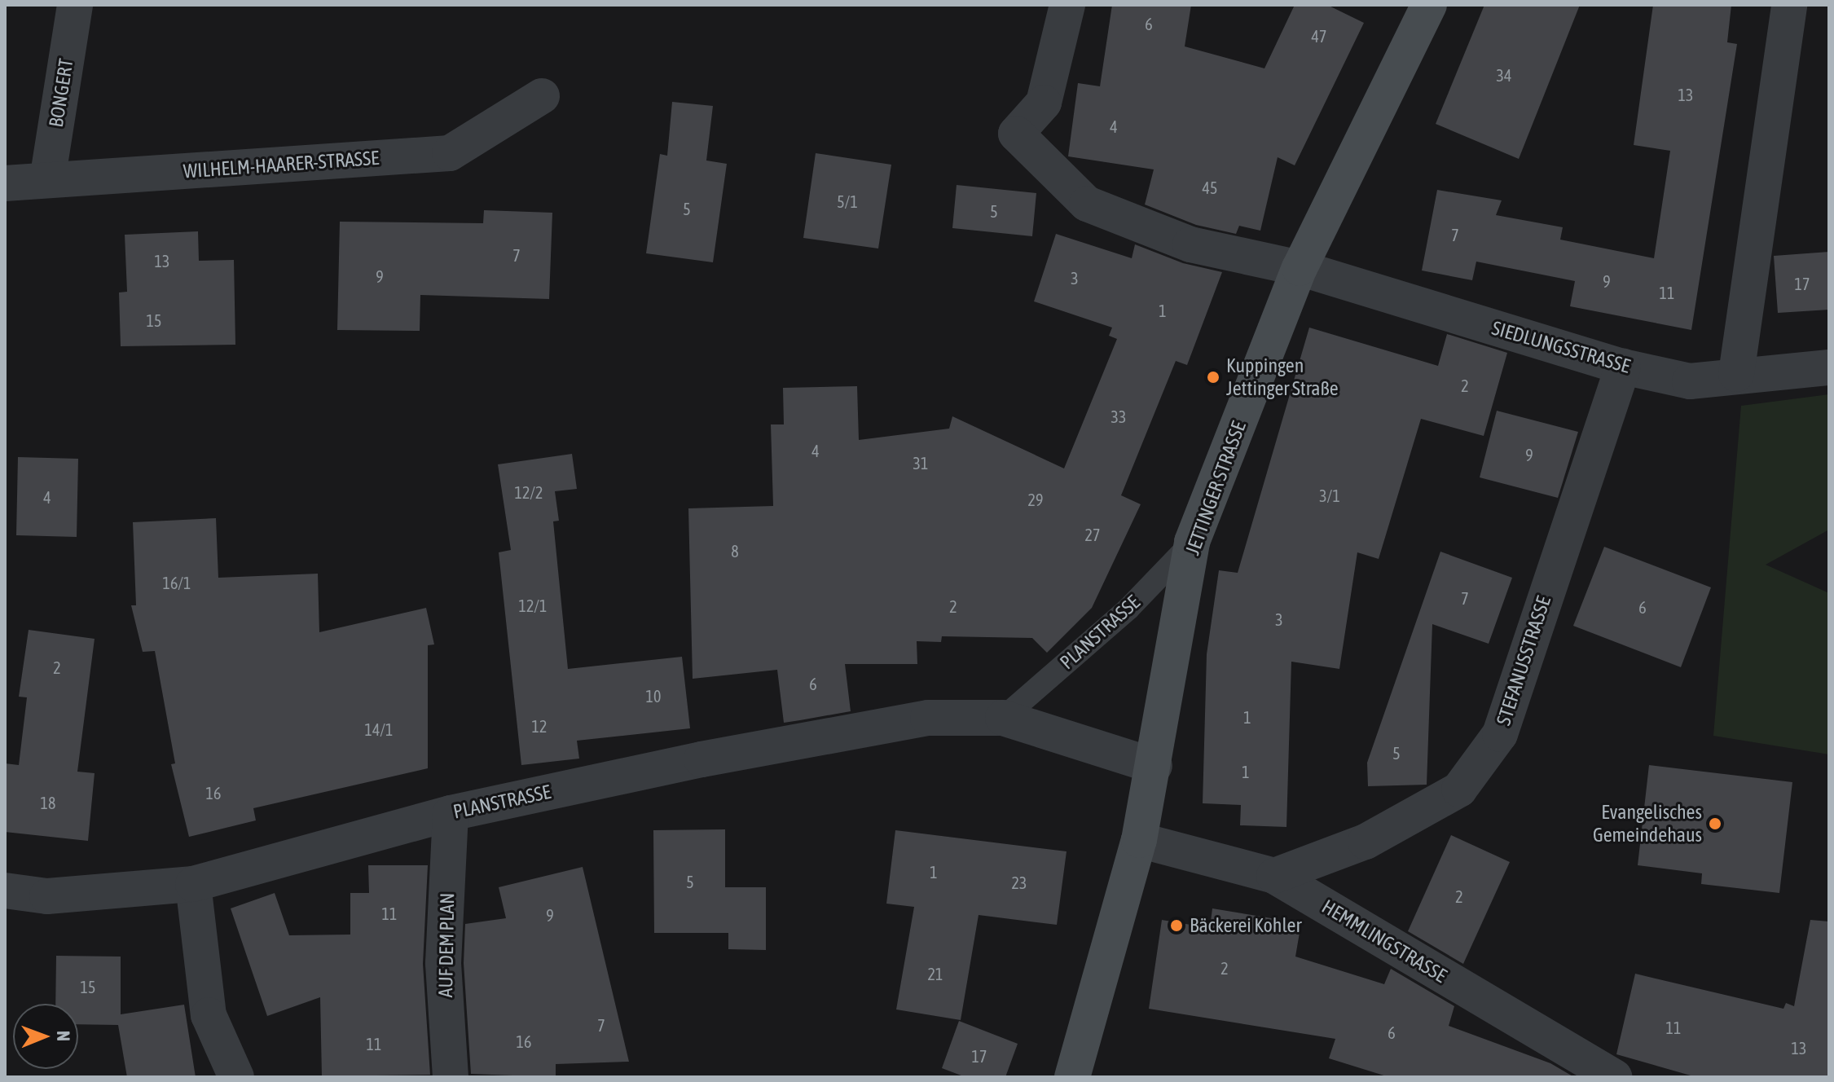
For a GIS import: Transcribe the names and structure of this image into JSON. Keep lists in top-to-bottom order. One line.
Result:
{"streets":{"main road":["JETTINGER STRASSE"],"street":["BONGERT","WILHELM-HAARER-STRASSE","SIEDLUNGSSTRASSE","PLANSTRASSE","STEFANUSSTRASSE","HEMMLINGSTRASSE","AUF DEM PLAN"]},"crossings":[["BONGERT","WILHELM-HAARER-STRASSE"],["SIEDLUNGSSTRASSE","JETTINGER STRASSE"],["SIEDLUNGSSTRASSE","STEFANUSSTRASSE"],["JETTINGER STRASSE","PLANSTRASSE"],["JETTINGER STRASSE","HEMMLINGSTRASSE"],["PLANSTRASSE","AUF DEM PLAN"],["STEFANUSSTRASSE","HEMMLINGSTRASSE"]],"places":["Kuppingen Jettinger Straße","Evangelisches Gemeindehaus","Bäckerei Kohler"],"house_numbers":["6","47","34","13","4","45","5/1","5","5","7","7","13","9","3","9","17","11","1","15","2","33","4","9","31","12/2","3/1","4","29","27","8","16/1","7","12/1","2","6","3","2","6","10","1","12","14/1","5","1","16","18","1","5","23","2","11","9","2","21","15","7","11","6","16","11","13","17"],"north":"right"}
